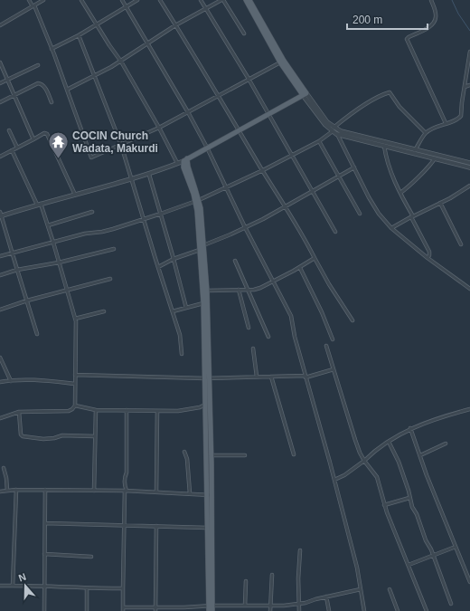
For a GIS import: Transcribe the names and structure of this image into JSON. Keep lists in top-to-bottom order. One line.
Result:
{"places":{"temple":["COCIN Church Wadata, Makurdi"]},"scale_bar":"200 m","north":"top"}
